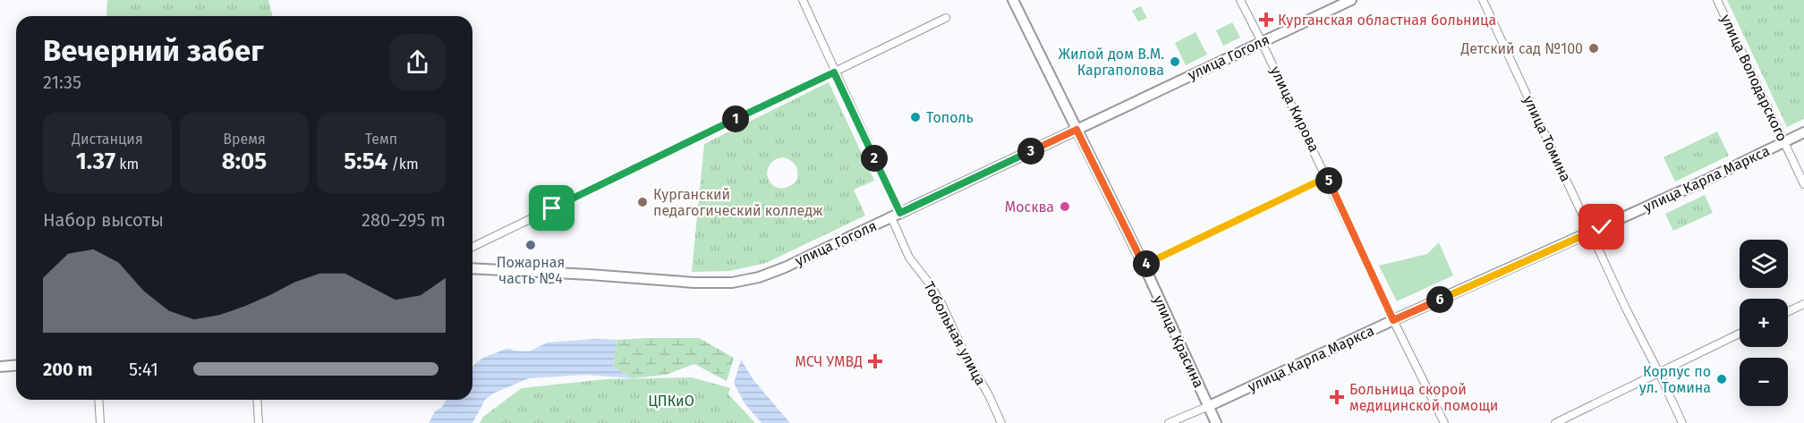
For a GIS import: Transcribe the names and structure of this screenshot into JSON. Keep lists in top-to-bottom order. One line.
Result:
{"streets":{"main road":["улица Гоголя","улица Карла Маркса","улица Красина"],"street":["улица Володарского","улица Кирова","улица Томина","Тобольная улица"]},"crossings":[["улица Гоголя","улица Кирова"],["улица Гоголя","Тобольная улица"],["улица Гоголя","улица Красина"],["улица Володарского","улица Карла Маркса"],["улица Кирова","улица Карла Маркса"],["улица Томина","улица Карла Маркса"],["улица Карла Маркса","улица Красина"]],"parks":["ЦПКиО"],"places":{"health":["Курганская областная больница","МСЧ УМВД","Больница скорой медицинской помощи"],"other":["Детский сад №100","Жилой дом В.М. Каргаполова","Тополь","Курганский педагогический колледж","Москва","Пожарная часть №4","Корпус по ул. Томина"]},"page":{"heading":["Вечерний забег","21:35"],"pins":["1","3","2","5","4","6"],"stats":[["Дистанция","1.37 km"],["Время","8:05"],["Темп","5:54 /km"]],"chart":["Набор высоты","280–295 m"],"map_buttons":["+","−"],"list":[{"name":"200 m","note":"5:41"}]}}
